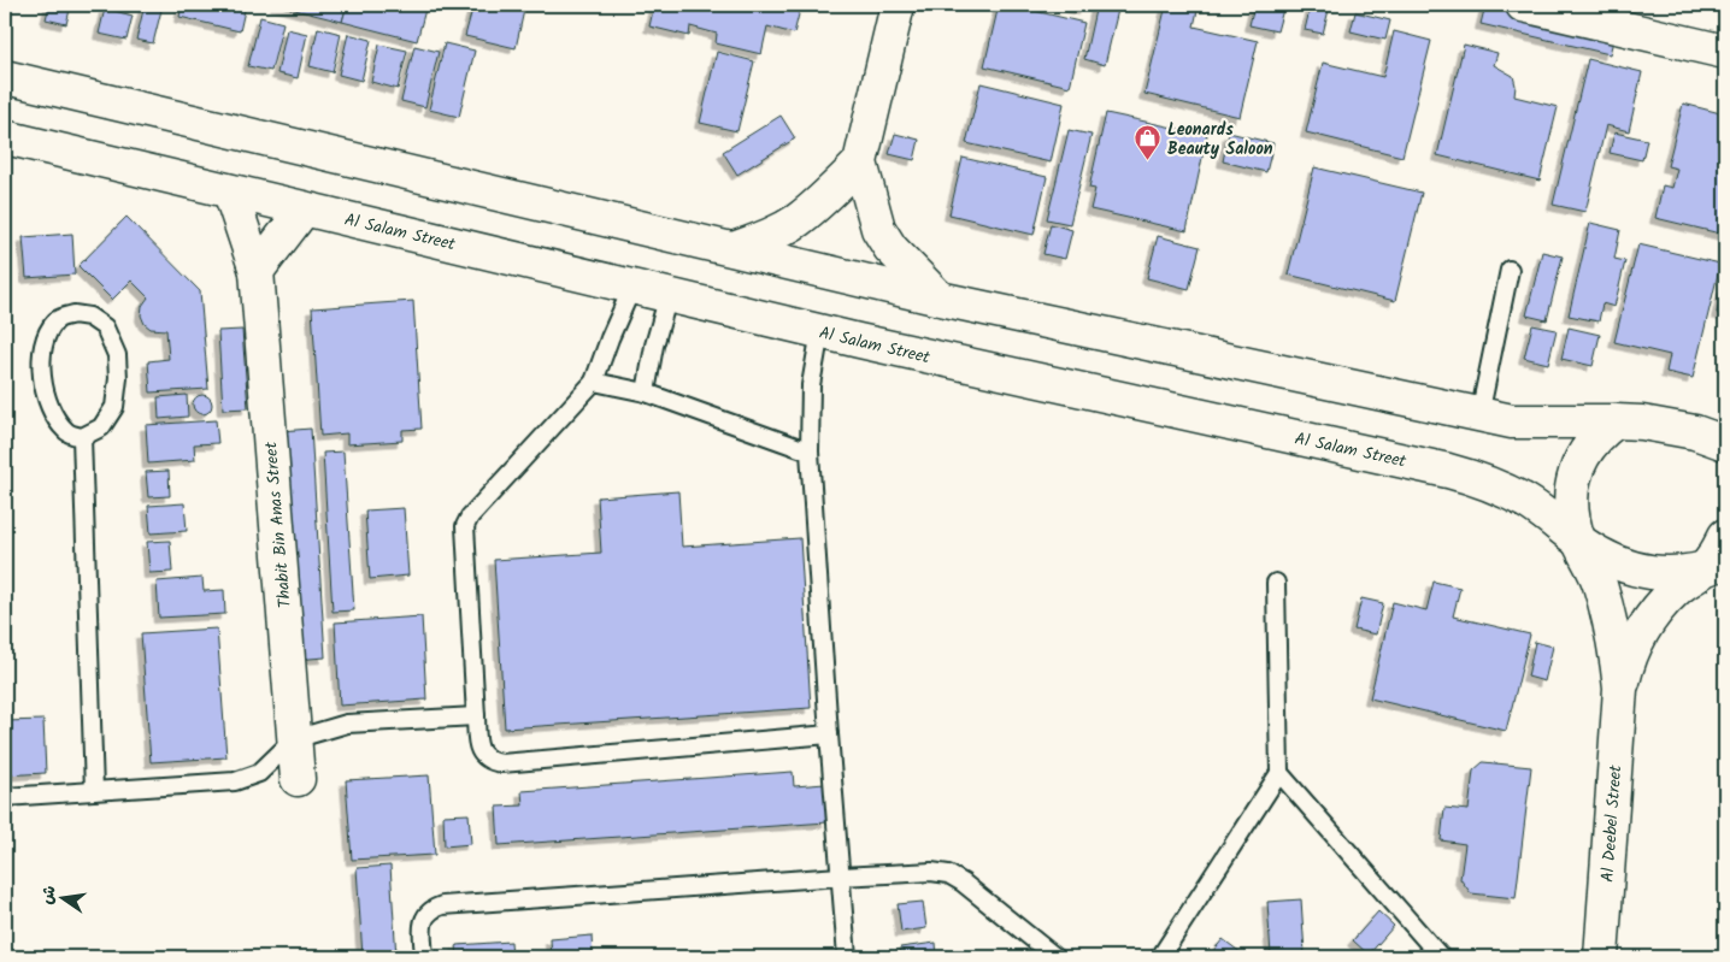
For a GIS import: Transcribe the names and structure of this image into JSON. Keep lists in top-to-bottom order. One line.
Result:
{"streets":{"main road":["Al Salam Street","Thabit Bin Anas Street","Al Deebel Street"]},"crossings":[["Al Salam Street","Thabit Bin Anas Street"],["Al Salam Street","Al Deebel Street"]],"places":{"shop":["Leonards Beauty Saloon"]},"north":"left"}
